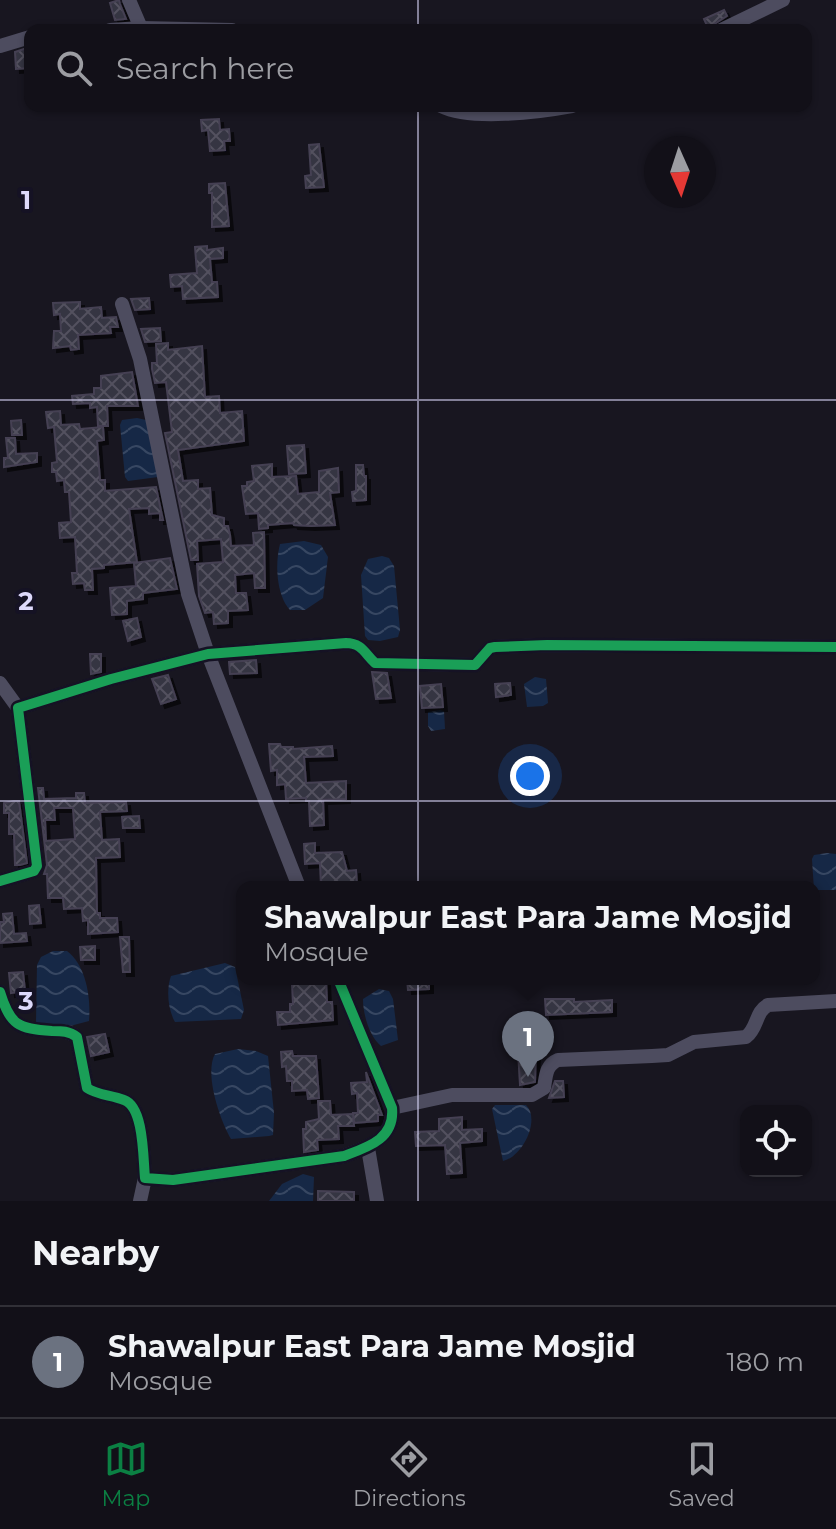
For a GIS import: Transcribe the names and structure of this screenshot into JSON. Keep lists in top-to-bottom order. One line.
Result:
{"north":"bottom","page":{"search":"Search here","popup":["Shawalpur East Para Jame Mosjid","Mosque"],"pins":"1","heading":"Nearby","list":[{"mark":"1","name":"Shawalpur East Para Jame Mosjid","note":"Mosque","value":"180 m"}],"nav":["Map","Directions","Saved"]},"grid":{"rows":["1","2","3"]}}
